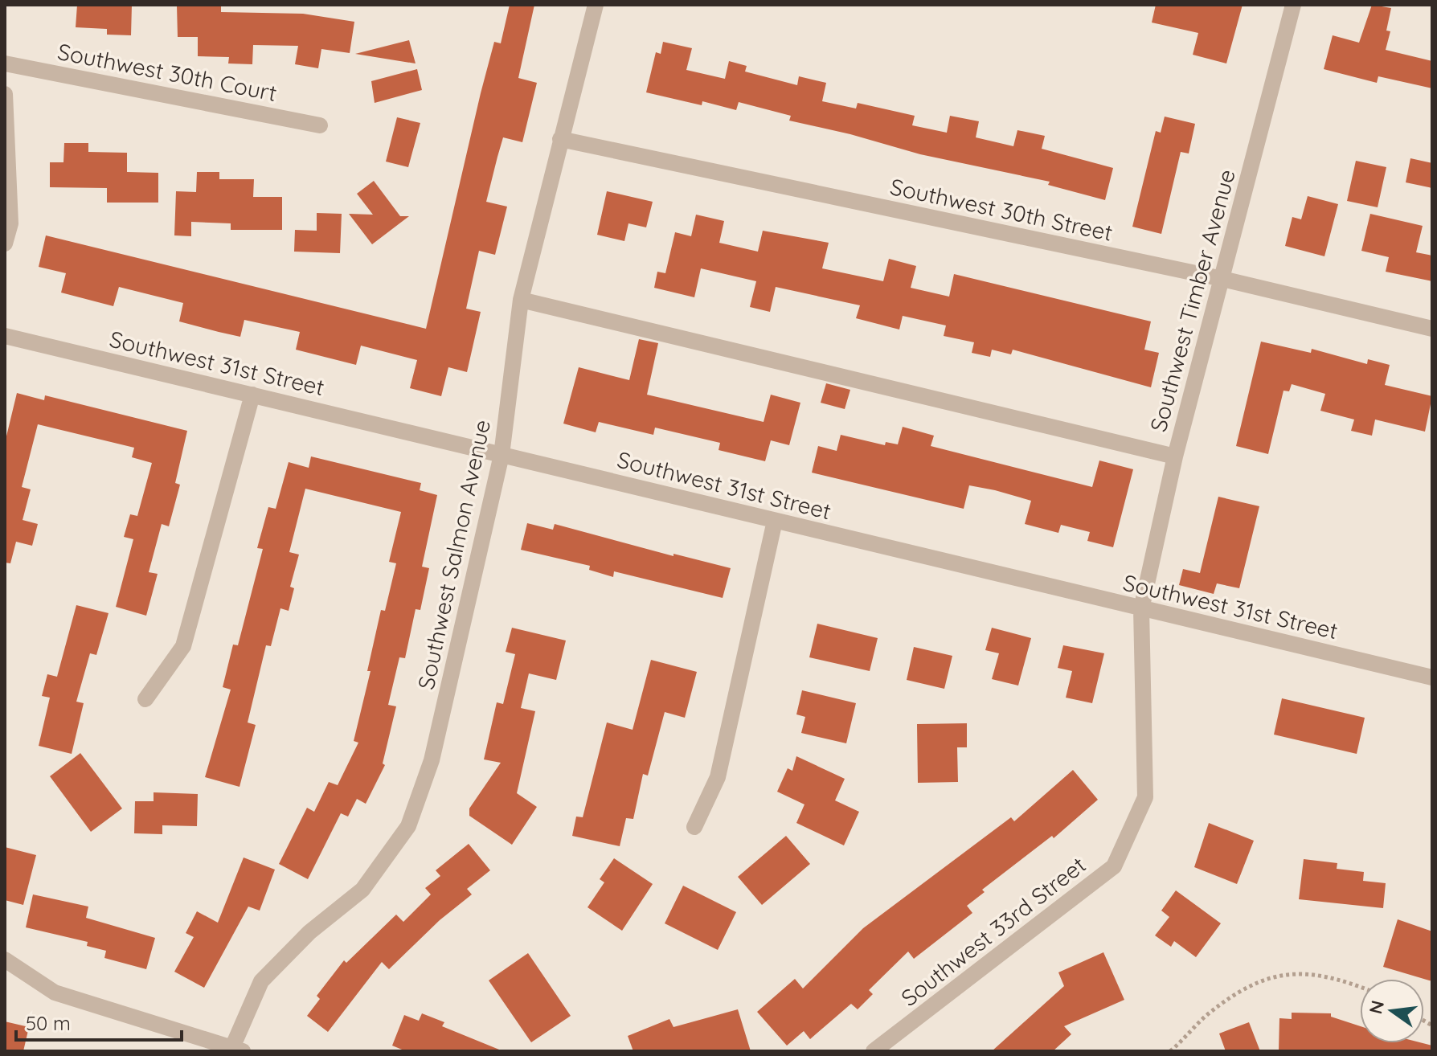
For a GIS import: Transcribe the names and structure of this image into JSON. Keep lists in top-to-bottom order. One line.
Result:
{"streets":{"street":["Southwest 30th Court","Southwest 30th Street","Southwest Timber Avenue","Southwest 31st Street","Southwest Salmon Avenue","Southwest 33rd Street"]},"crossings":[["Southwest 30th Street","Southwest Timber Avenue"],["Southwest 30th Street","Southwest Salmon Avenue"],["Southwest Timber Avenue","Southwest 31st Street"],["Southwest Timber Avenue","Southwest 33rd Street"],["Southwest 31st Street","Southwest Salmon Avenue"],["Southwest 31st Street","Southwest 33rd Street"]],"scale_bar":"50 m","north":"left"}
